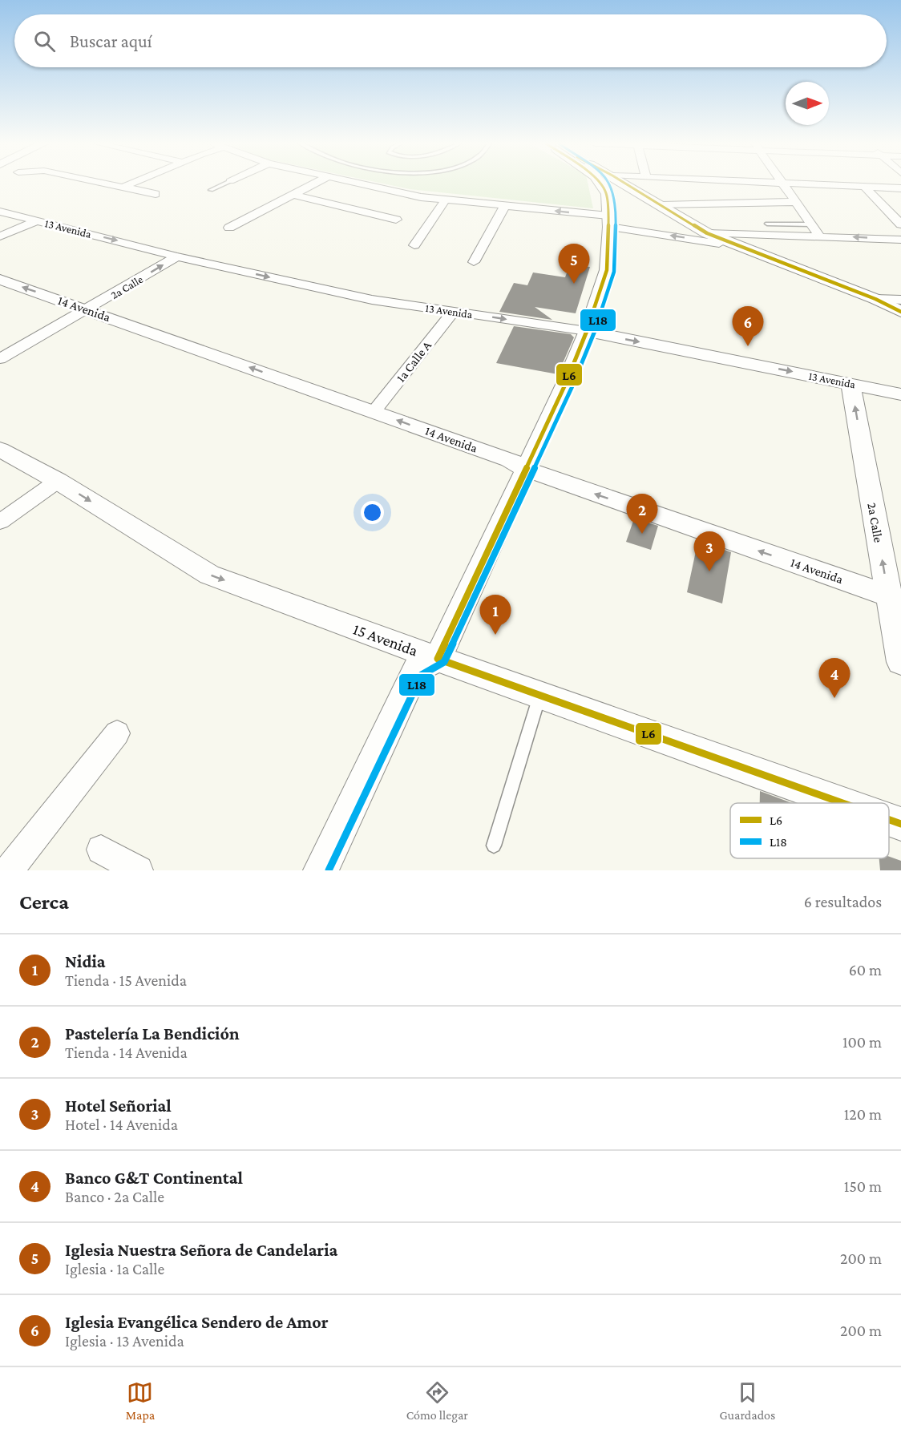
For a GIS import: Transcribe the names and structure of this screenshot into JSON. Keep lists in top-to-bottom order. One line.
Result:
{"streets":{"street":["13 Avenida","2a Calle","14 Avenida","1a Calle A","15 Avenida"]},"crossings":[["13 Avenida","2a Calle"],["13 Avenida","1a Calle A"],["2a Calle","14 Avenida"],["14 Avenida","1a Calle A"]],"one_way":["2a Calle","14 Avenida","15 Avenida"],"lines":["transit line L6","transit line L18"],"legend":["L6","L18"],"north":"right","page":{"search":"Buscar aquí","pins":["5","6","2","3","1","4"],"heading":["Cerca","6 resultados"],"list":[{"mark":"1","name":"Nidia","note":"Tienda · 15 Avenida","value":"60 m"},{"mark":"2","name":"Pastelería La Bendición","note":"Tienda · 14 Avenida","value":"100 m"},{"mark":"3","name":"Hotel Señorial","note":"Hotel · 14 Avenida","value":"120 m"},{"mark":"4","name":"Banco G&T Continental","note":"Banco · 2a Calle","value":"150 m"},{"mark":"5","name":"Iglesia Nuestra Señora de Candelaria","note":"Iglesia · 1a Calle","value":"200 m"},{"mark":"6","name":"Iglesia Evangélica Sendero de Amor","note":"Iglesia · 13 Avenida","value":"200 m"}],"nav":["Mapa","Cómo llegar","Guardados"]}}
